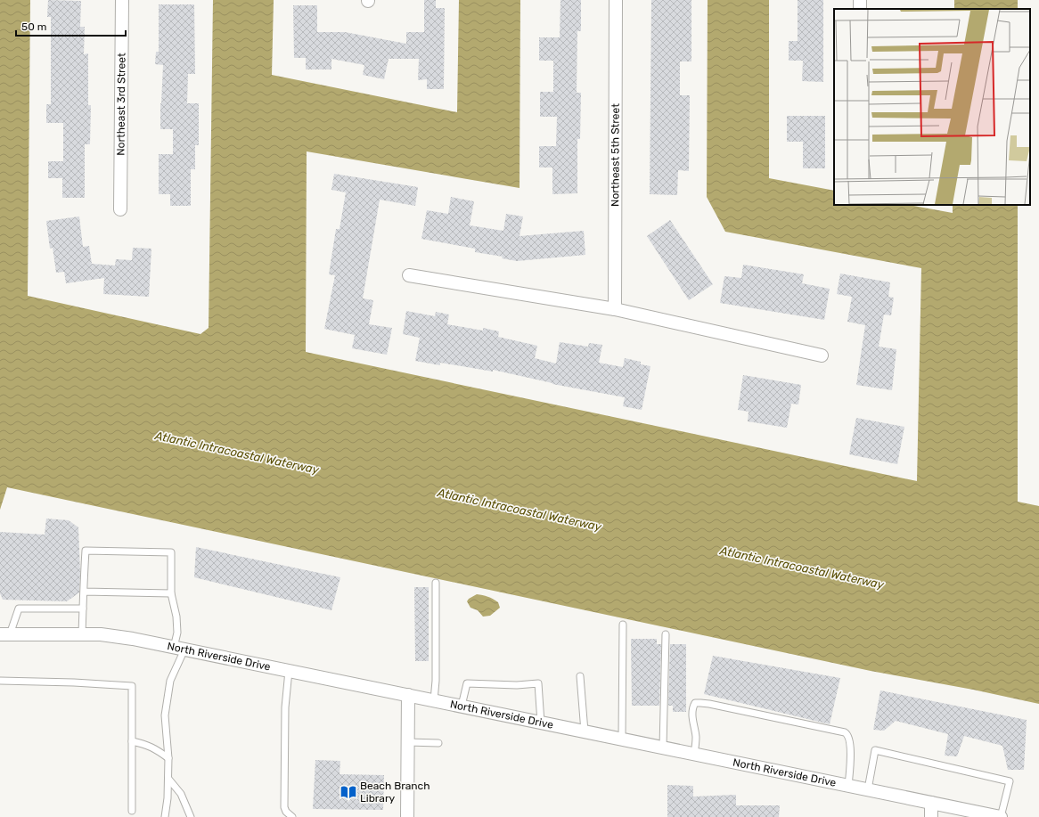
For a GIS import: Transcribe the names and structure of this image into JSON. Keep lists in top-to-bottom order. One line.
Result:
{"streets":{"street":["Northeast 3rd Street","Northeast 5th Street","North Riverside Drive"]},"water":["Atlantic Intracoastal Waterway"],"places":{"library":["Beach Branch Library"]},"scale_bar":"50 m"}
